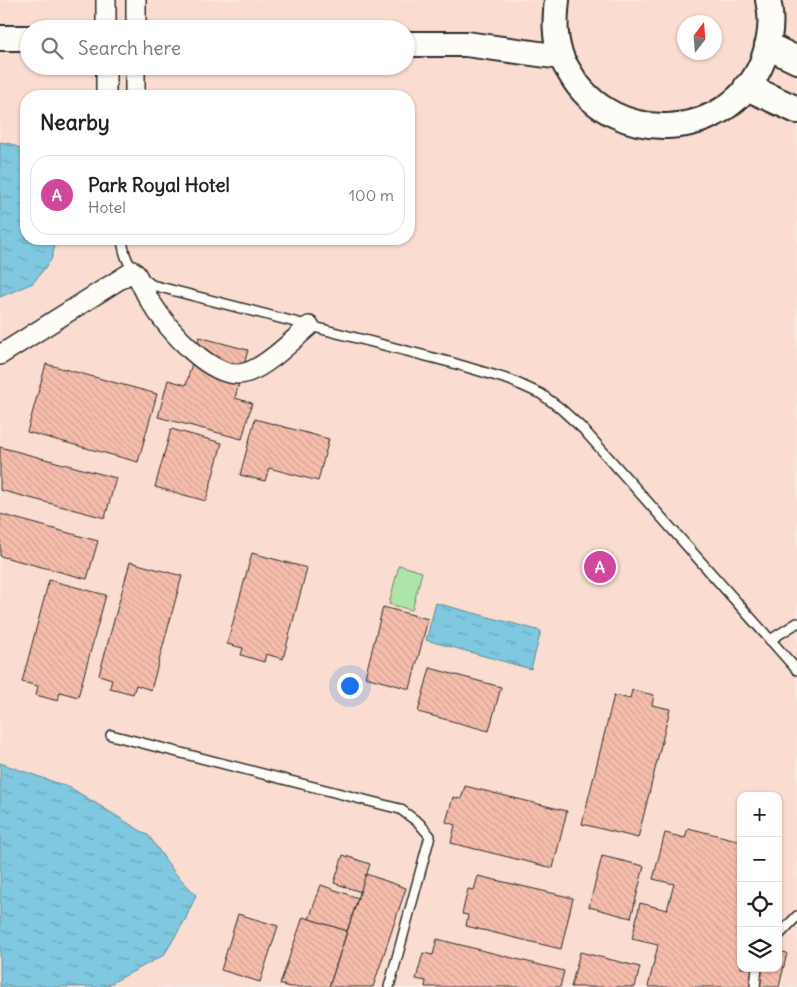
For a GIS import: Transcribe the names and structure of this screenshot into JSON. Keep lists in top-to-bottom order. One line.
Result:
{"north":"top","page":{"search":"Search here","heading":"Nearby","list":[{"mark":"A","name":"Park Royal Hotel","note":"Hotel","value":"100 m"}],"pins":"A","map_buttons":["+","−"]}}
